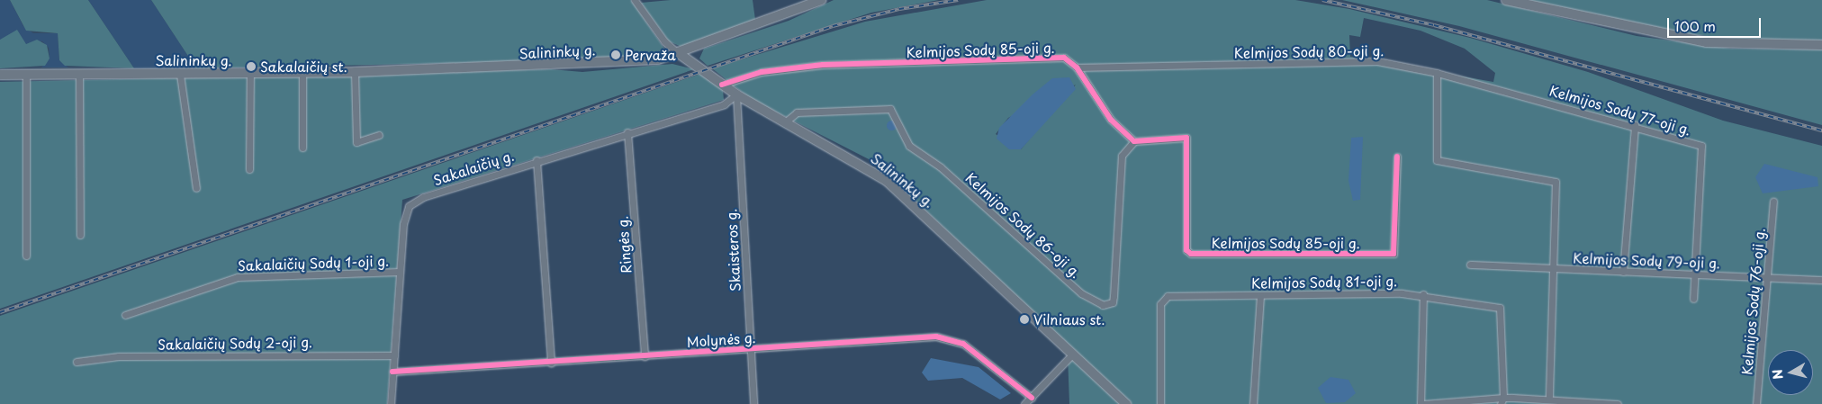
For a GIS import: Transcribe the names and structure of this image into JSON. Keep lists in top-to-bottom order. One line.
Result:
{"streets":{"main road":["Salininkų g."],"street":["Kelmijos Sodų 85-oji g.","Kelmijos Sodų 80-oji g.","Kelmijos Sodų 77-oji g.","Sakalaičių g.","Kelmijos Sodų 86-oji g.","Ringės g.","Skaisteros g.","Kelmijos Sodų 79-oji g.","Sakalaičių Sodų 1-oji g.","Kelmijos Sodų 81-oji g.","Kelmijos Sodų 76-oji g.","Molynės g.","Sakalaičių Sodų 2-oji g."]},"crossings":[["Kelmijos Sodų 85-oji g.","Salininkų g."],["Kelmijos Sodų 85-oji g.","Kelmijos Sodų 80-oji g."],["Kelmijos Sodų 85-oji g.","Kelmijos Sodų 86-oji g."],["Salininkų g.","Sakalaičių g."],["Salininkų g.","Kelmijos Sodų 86-oji g."],["Salininkų g.","Skaisteros g."],["Kelmijos Sodų 80-oji g.","Kelmijos Sodų 77-oji g."],["Kelmijos Sodų 77-oji g.","Kelmijos Sodų 79-oji g."],["Sakalaičių g.","Ringės g."],["Sakalaičių g.","Skaisteros g."],["Sakalaičių g.","Sakalaičių Sodų 1-oji g."],["Sakalaičių g.","Molynės g."],["Sakalaičių g.","Sakalaičių Sodų 2-oji g."],["Ringės g.","Molynės g."],["Skaisteros g.","Molynės g."],["Kelmijos Sodų 79-oji g.","Kelmijos Sodų 76-oji g."]],"places":["Pervaža","Sakalaičių st.","Vilniaus st."],"scale_bar":"100 m","north":"left"}
